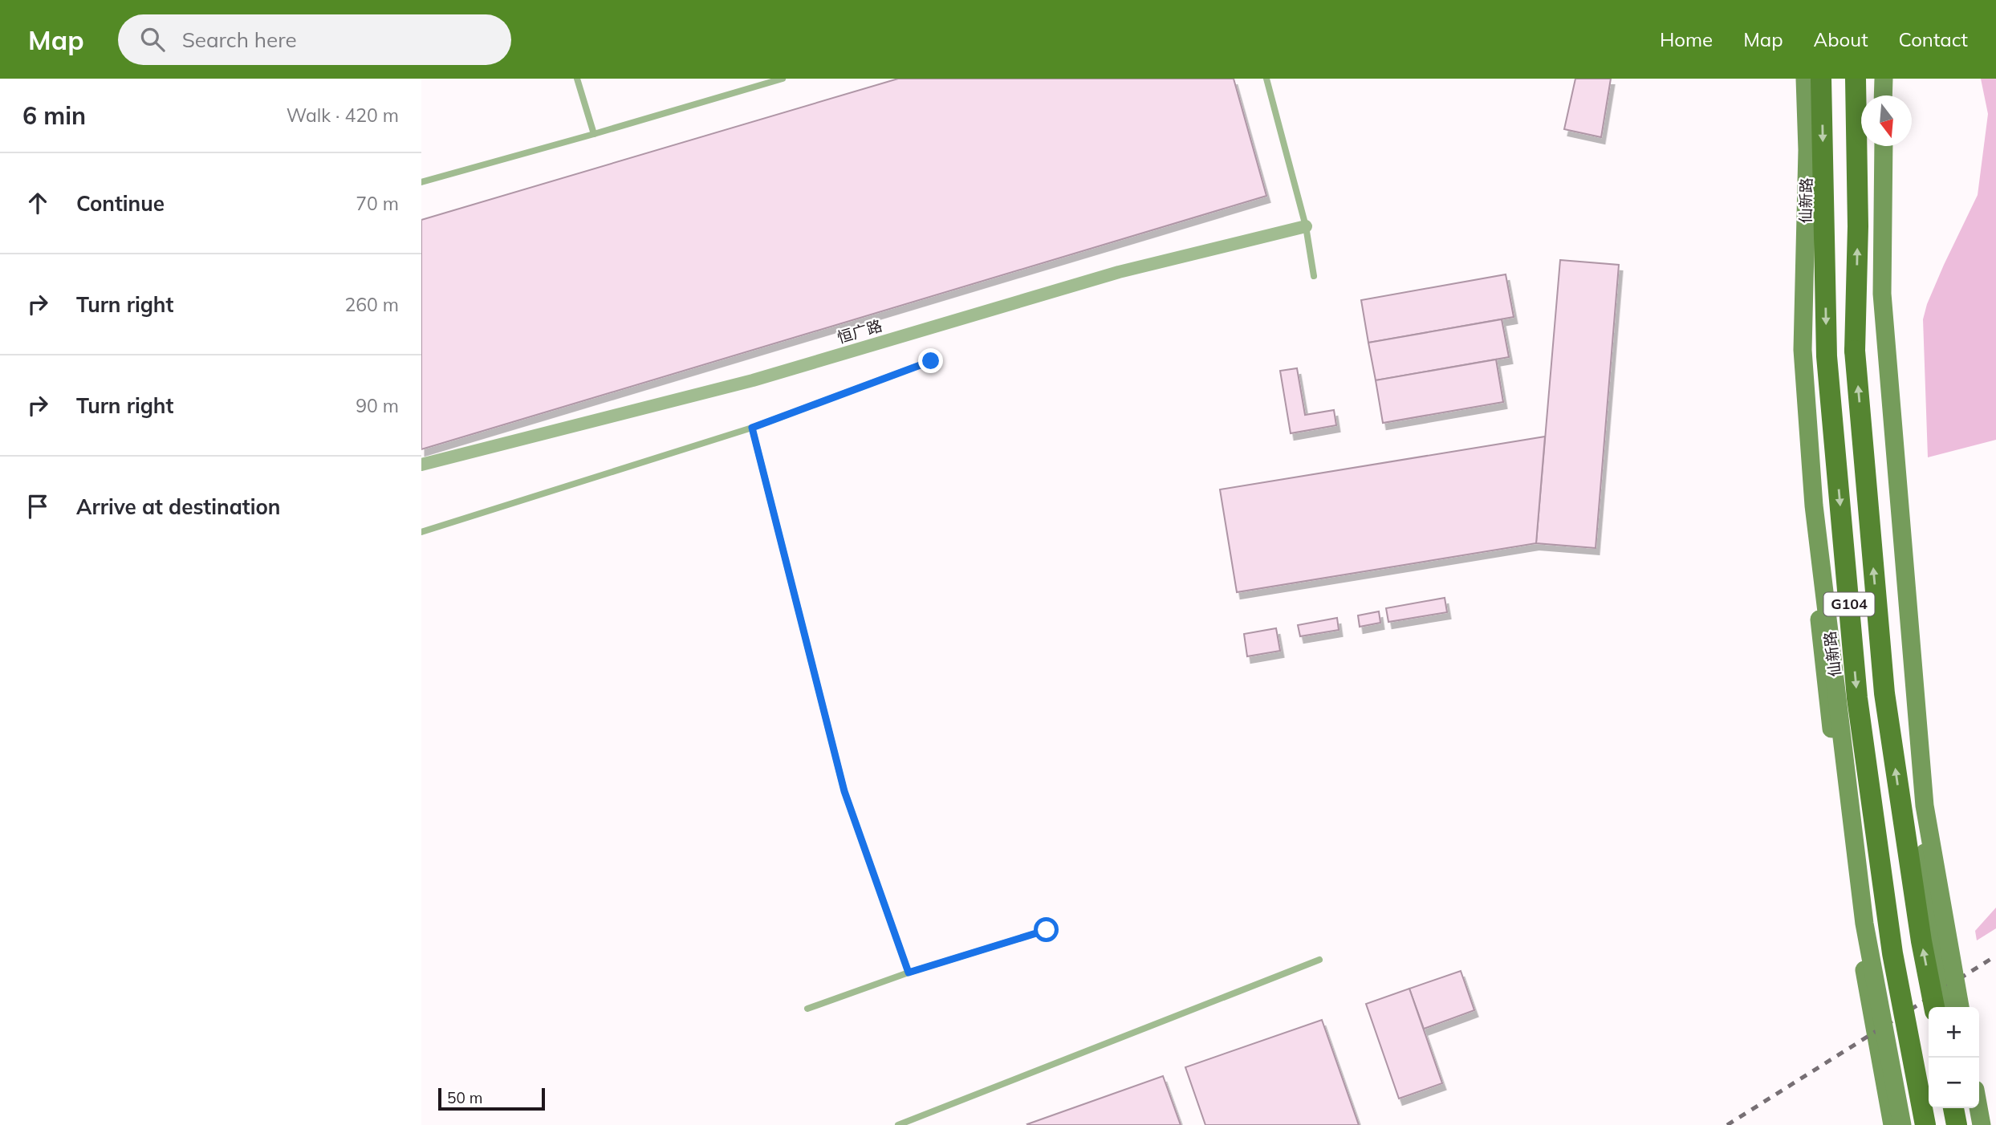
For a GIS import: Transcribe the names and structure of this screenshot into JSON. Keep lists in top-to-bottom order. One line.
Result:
{"streets":{"main road":["仙新路","G104"],"street":["恒广路"]},"scale_bar":"50 m","north":"bottom","page":{"header":"Map","search":"Search here","nav":["Home","Map","About","Contact"],"heading":["6 min","Walk · 420 m"],"list":[["Continue","70 m"],["Turn right","260 m"],["Turn right","90 m"],"Arrive at destination"],"map_buttons":["+","−"],"scale":"50 m"}}
